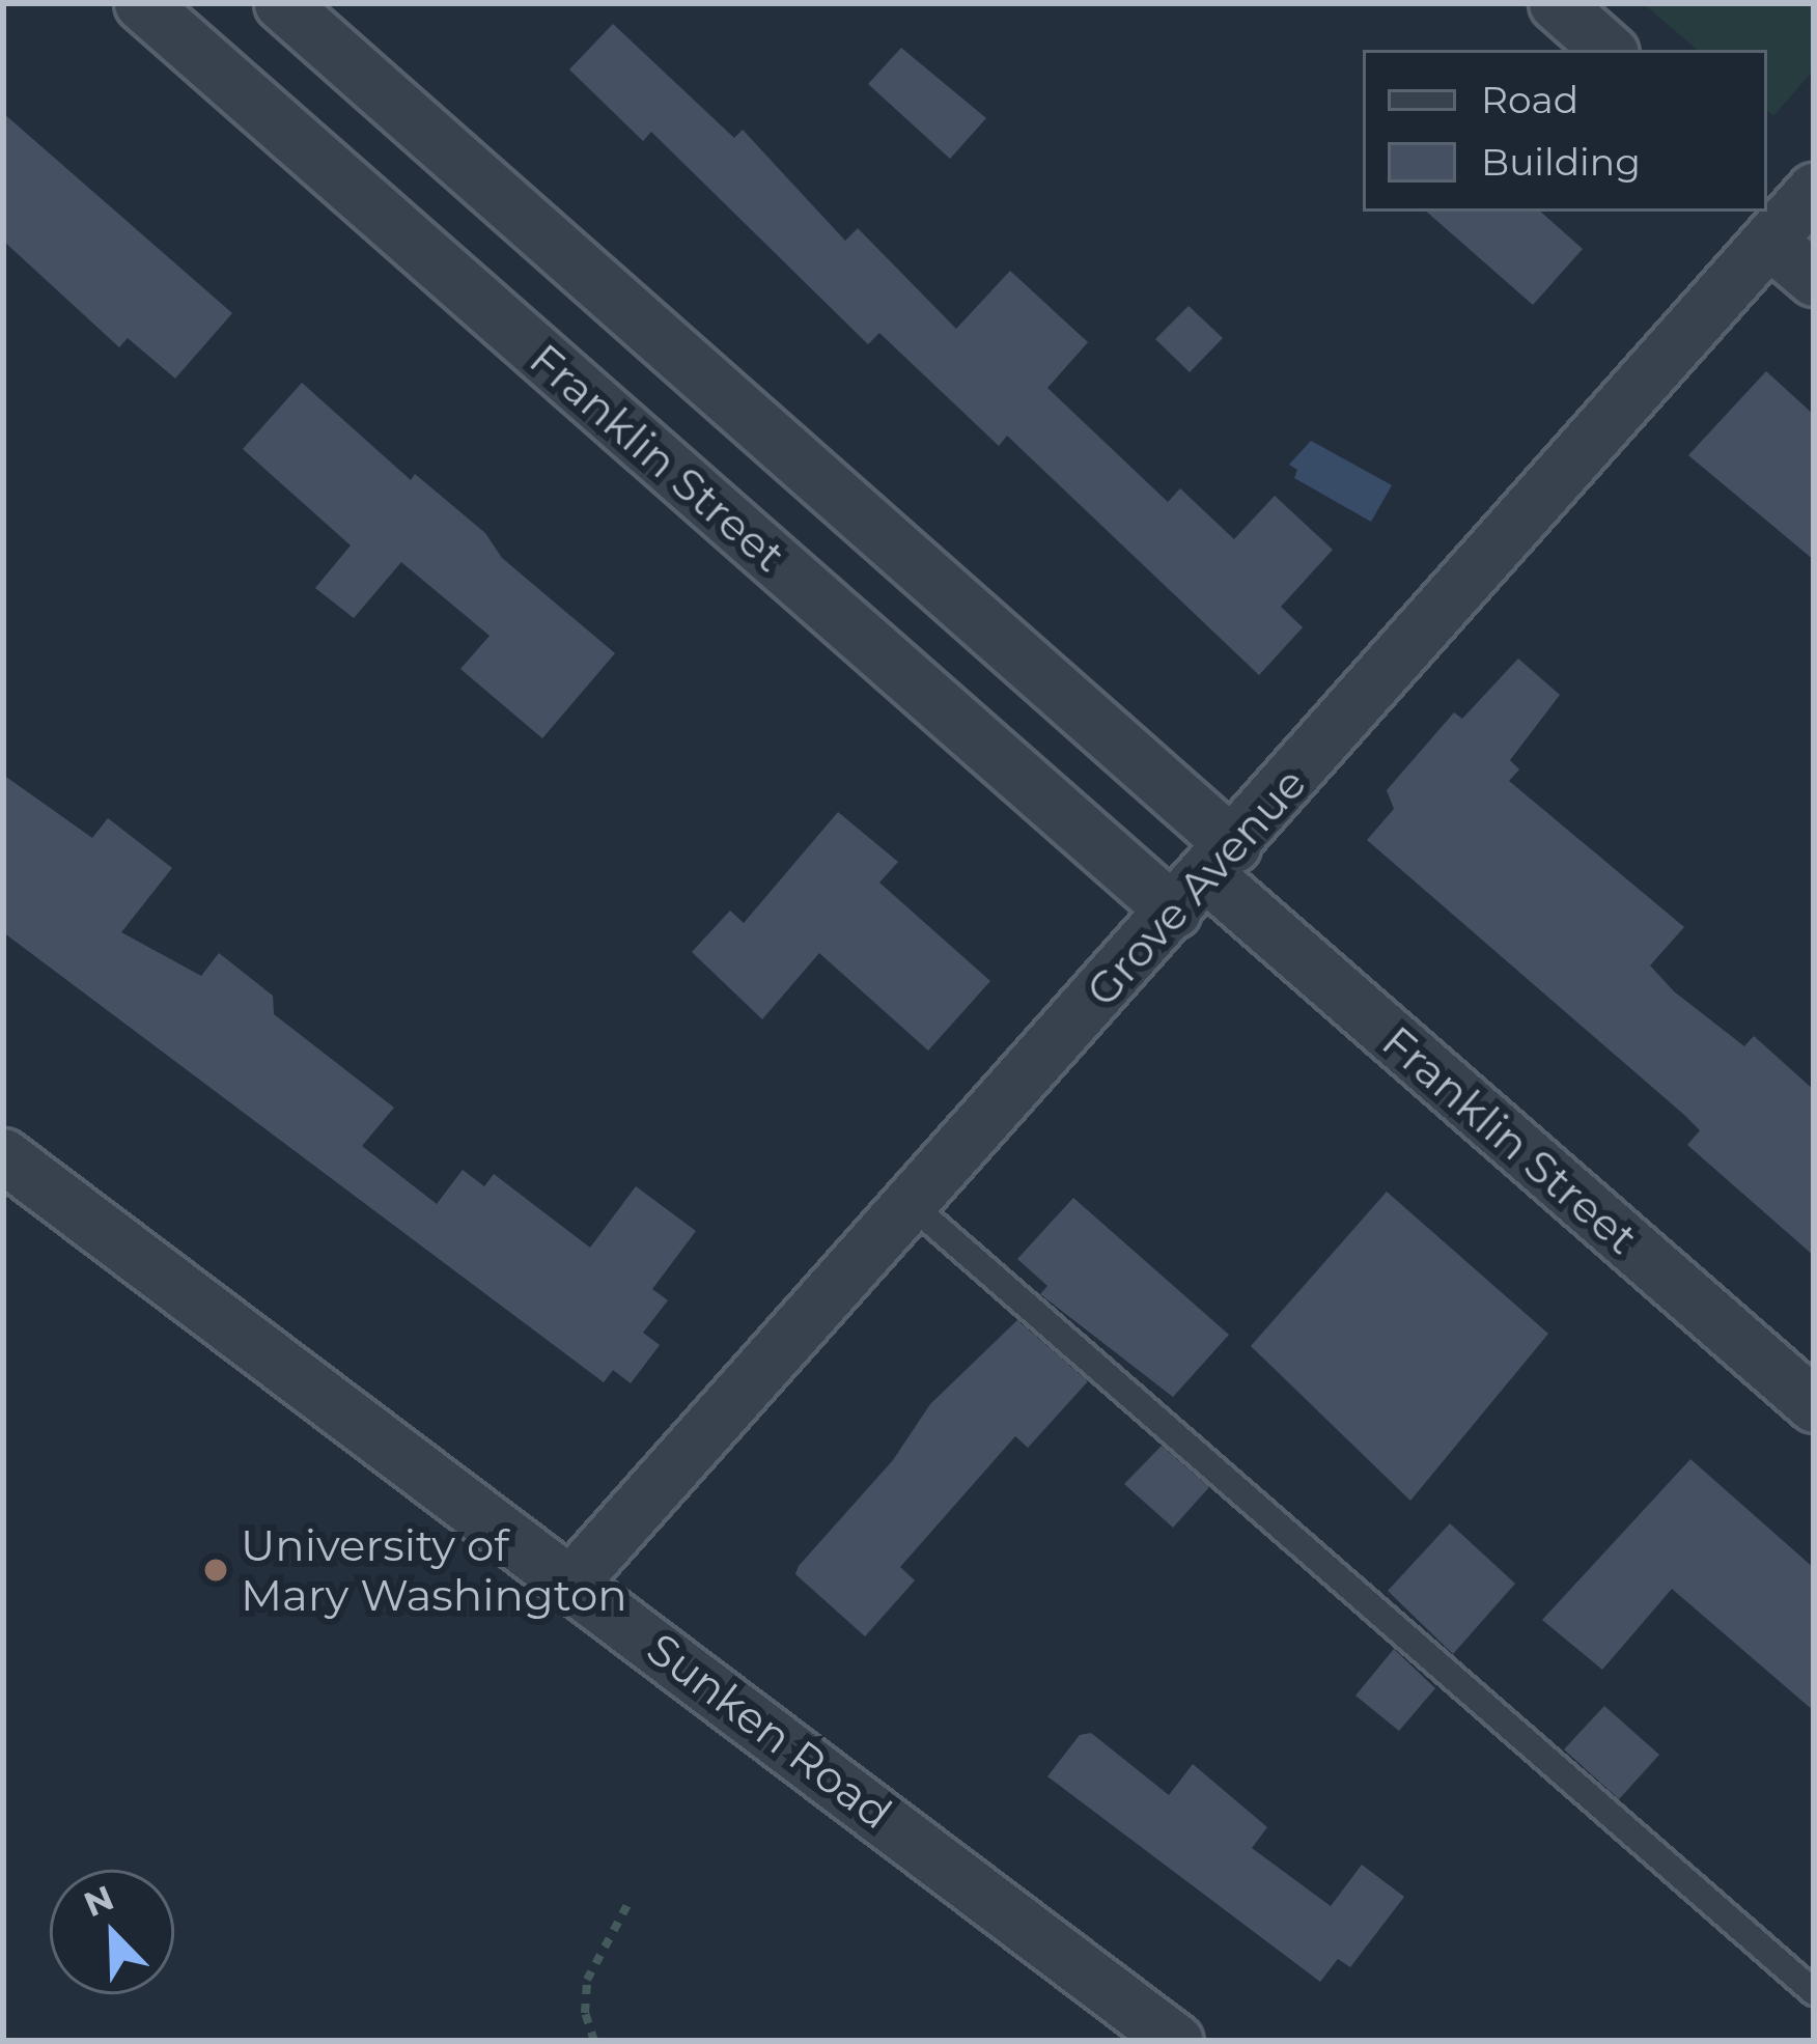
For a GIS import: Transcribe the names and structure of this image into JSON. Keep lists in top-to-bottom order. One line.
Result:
{"streets":{"street":["Franklin Street","Grove Avenue","Sunken Road"]},"crossings":[["Franklin Street","Grove Avenue"],["Grove Avenue","Sunken Road"]],"places":["University of Mary Washington"],"legend":["Road","Building"],"north":"top left"}
